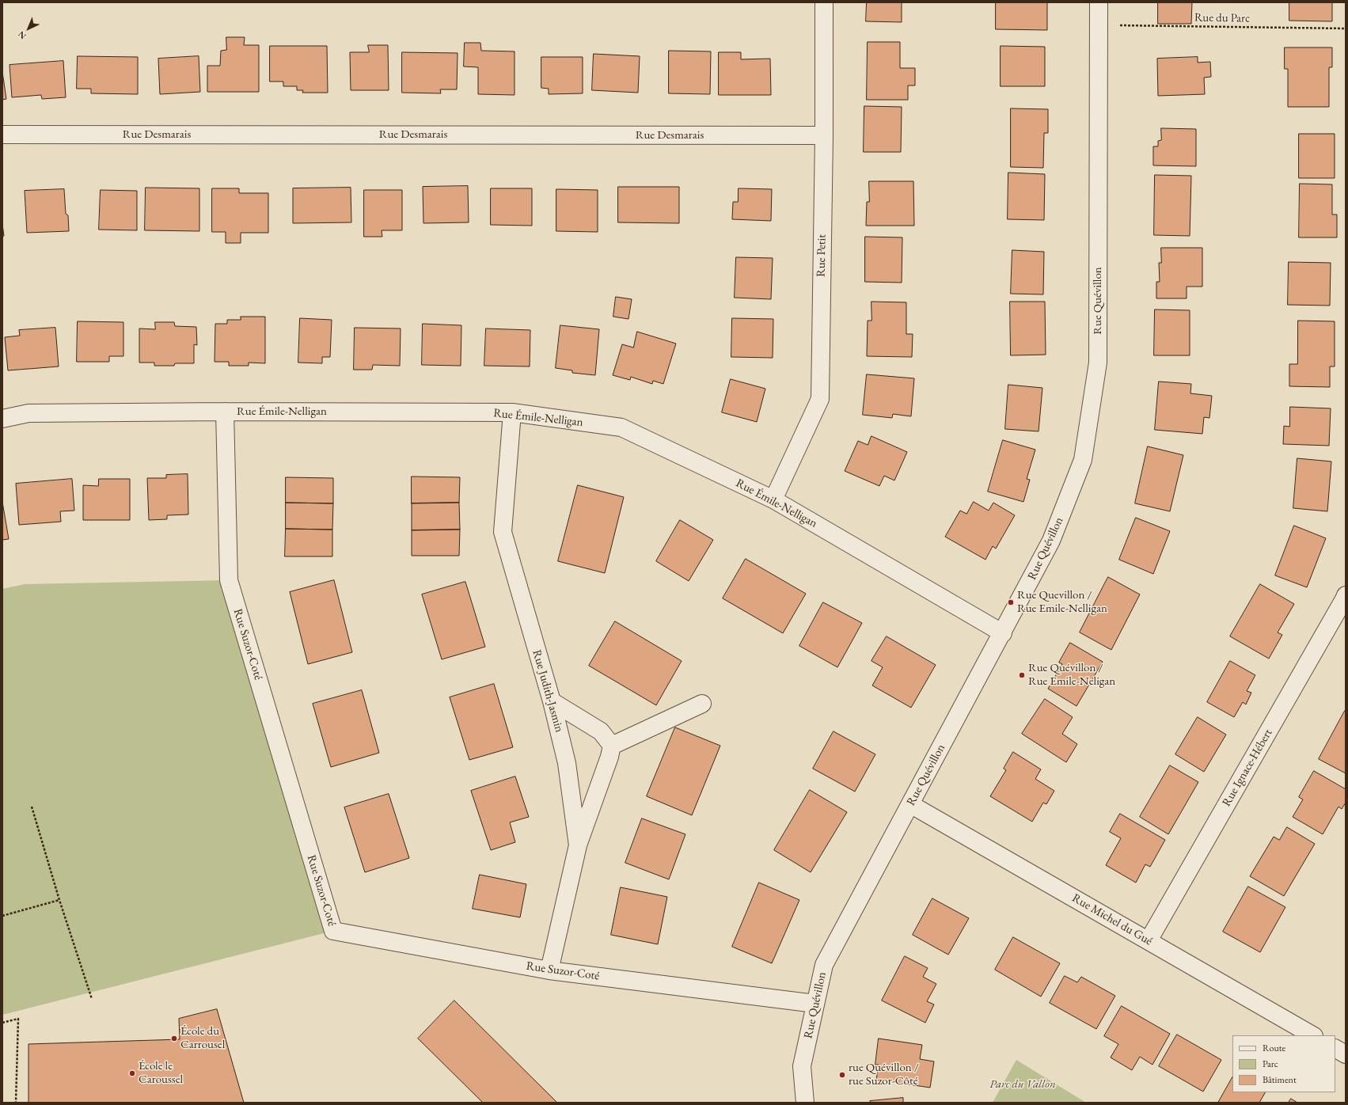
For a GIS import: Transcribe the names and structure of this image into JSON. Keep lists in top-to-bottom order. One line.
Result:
{"streets":{"street":["Rue Desmarais","Rue Petit","Rue Quévillon","Rue Émile-Nelligan","Rue Suzor-Coté","Rue Judith-Jasmin","Rue Ignace-Hébert","Rue Michel du Gué"],"path":["Rue du Parc"]},"crossings":[["Rue du Parc","Rue Quévillon"],["Rue Desmarais","Rue Petit"],["Rue Petit","Rue Émile-Nelligan"],["Rue Quévillon","Rue Émile-Nelligan"],["Rue Quévillon","Rue Suzor-Coté"],["Rue Quévillon","Rue Michel du Gué"],["Rue Émile-Nelligan","Rue Suzor-Coté"],["Rue Émile-Nelligan","Rue Judith-Jasmin"],["Rue Suzor-Coté","Rue Judith-Jasmin"],["Rue Ignace-Hébert","Rue Michel du Gué"]],"parks":["Parc du Vallon"],"places":["Rue Quevillon / Rue Emile-Nelligan","Rue Quévillon / Rue Emile-Neligan","École du Carrousel","École le Caroussel","rue Quévillon / rue Suzor-Côté"],"legend":["Route","Parc","Bâtiment"],"north":"bottom left"}
